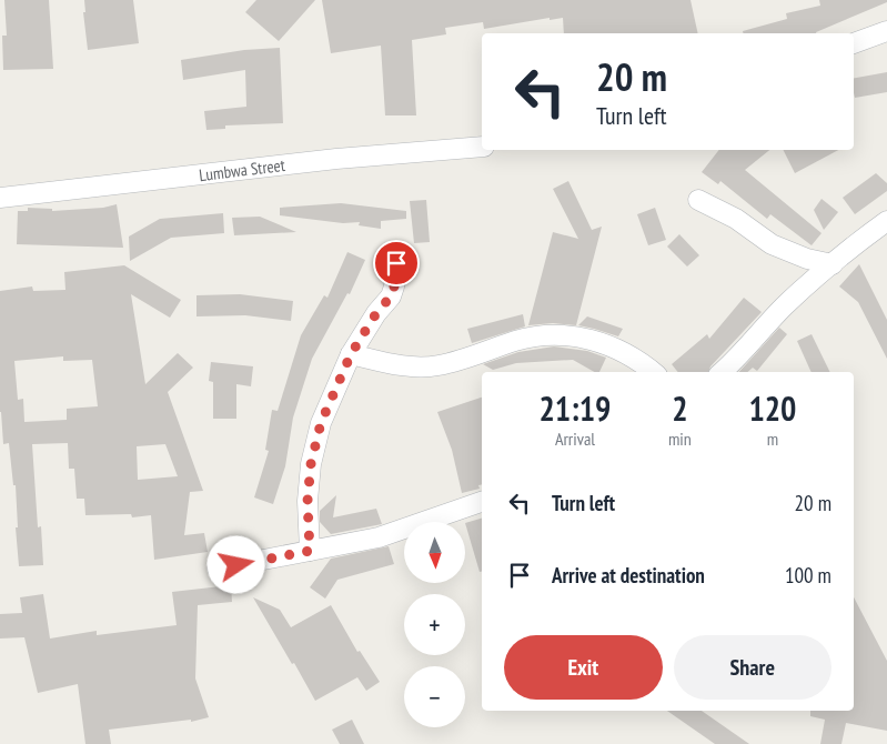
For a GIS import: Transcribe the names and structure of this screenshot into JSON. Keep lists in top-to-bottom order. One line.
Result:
{"streets":{"street":["Lumbwa Street"]},"north":"bottom","page":{"turn":["20 m","Turn left"],"eta":["21:19","Arrival","2","min","120","m"],"list":[{"name":"Turn left","value":"20 m"},{"name":"Arrive at destination","value":"100 m"}],"map_buttons":["+","−"],"buttons":["Exit","Share"]}}
